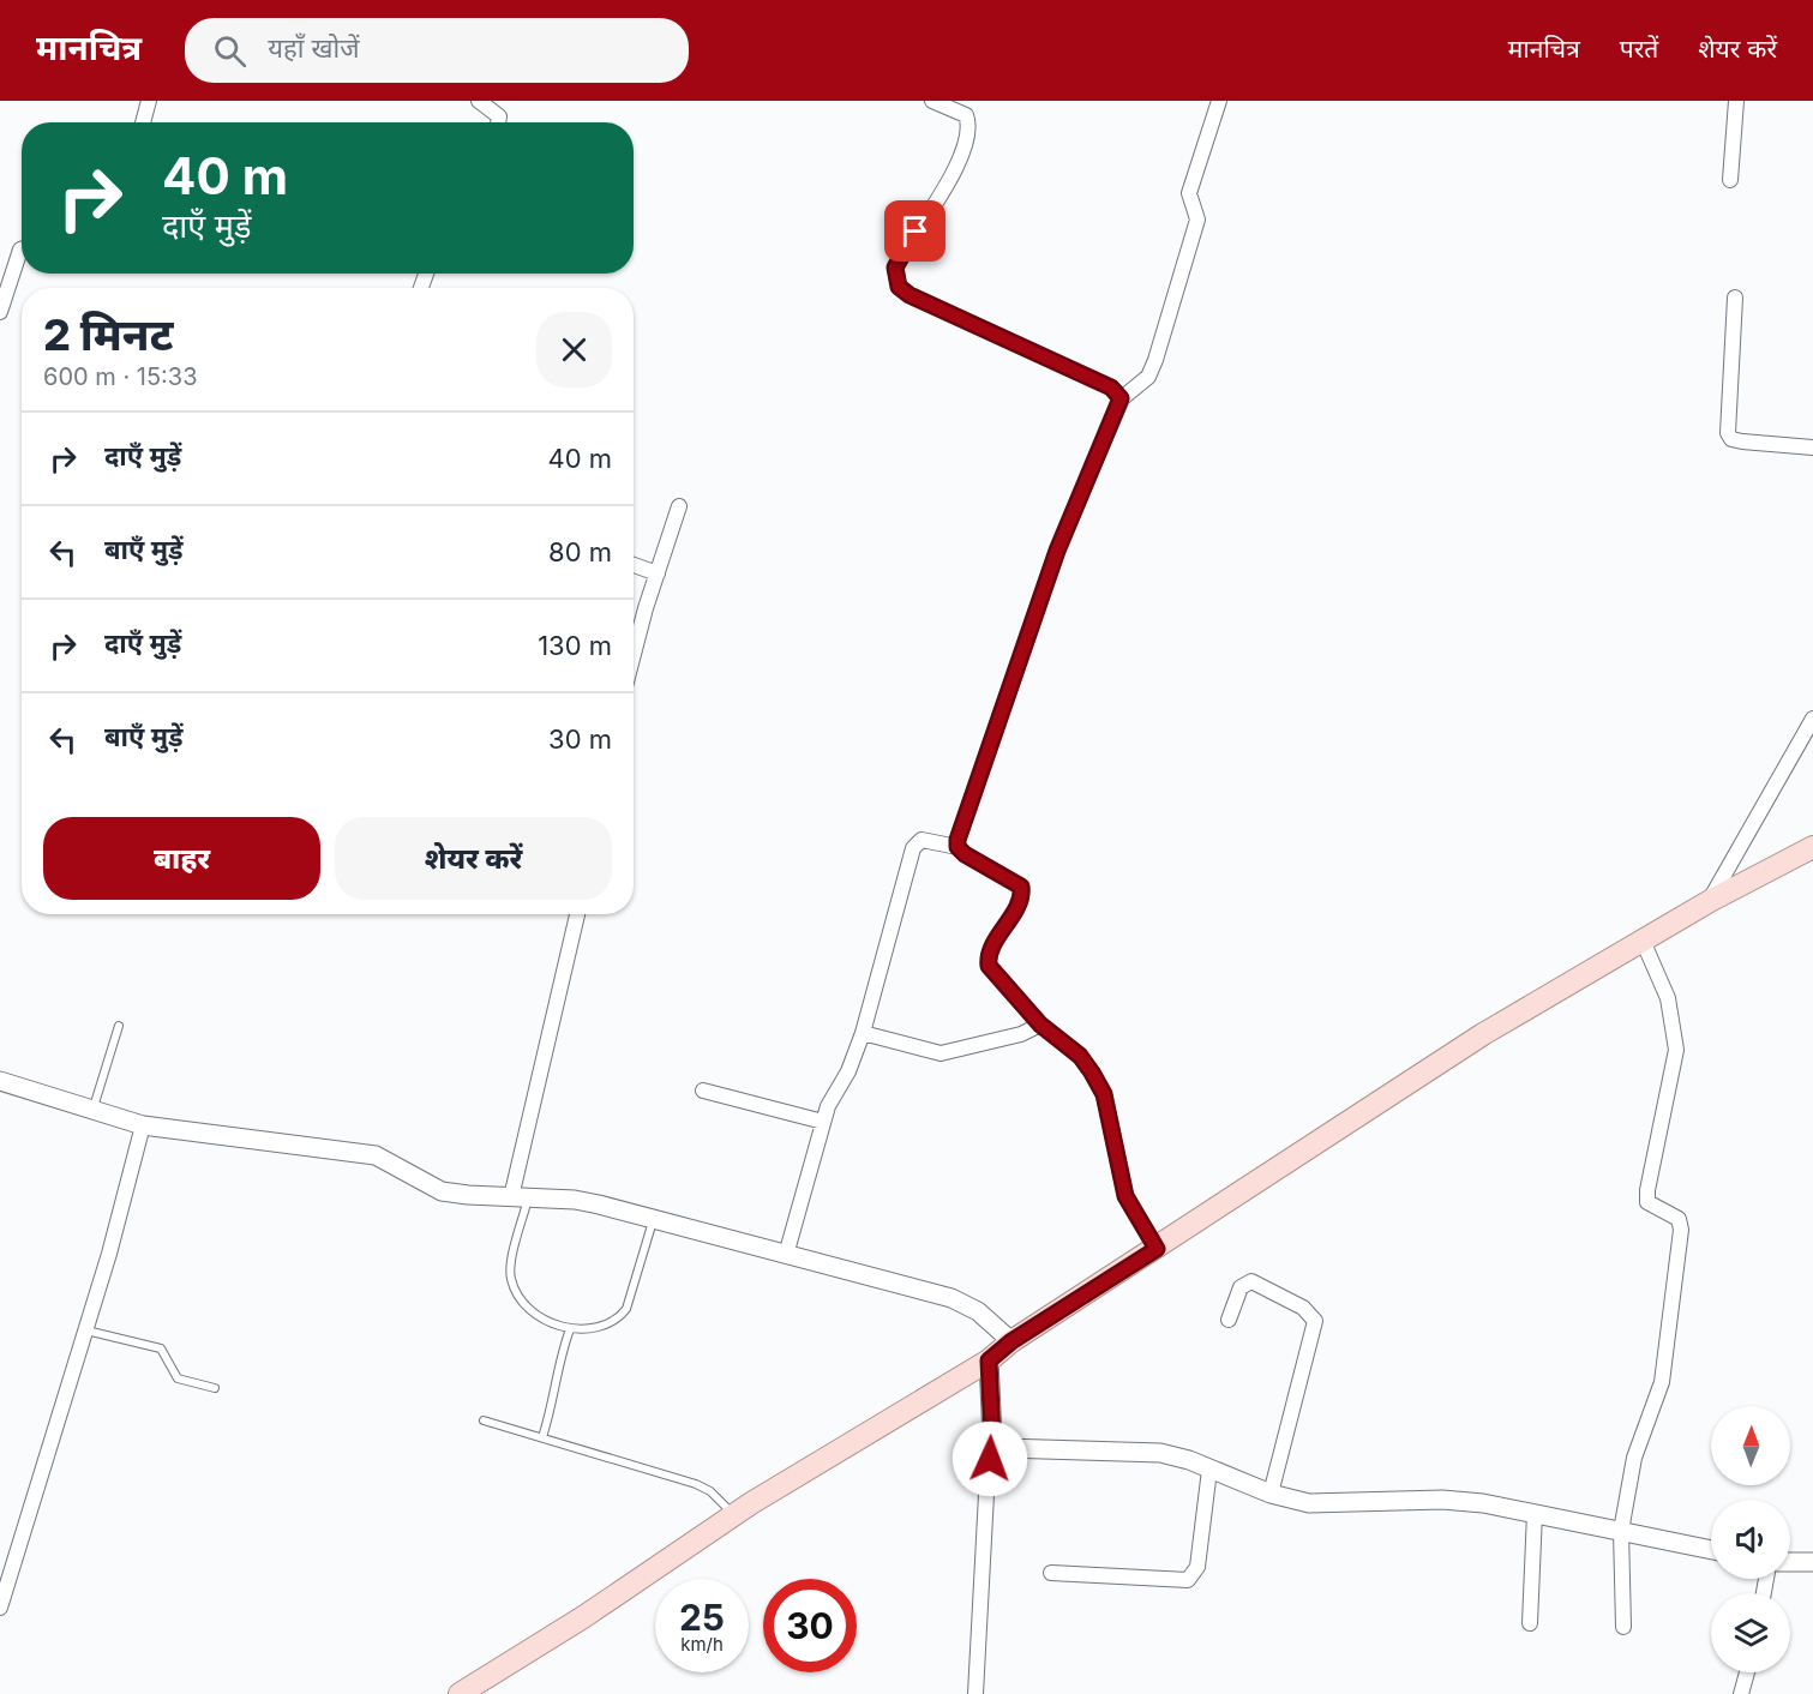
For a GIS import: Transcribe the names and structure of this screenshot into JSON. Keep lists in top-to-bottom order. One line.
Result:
{"north":"top","page":{"header":"मानचित्र","search":"यहाँ खोजें","nav":["मानचित्र","परतें","शेयर करें"],"turn":["40 m","दाएँ मुड़ें"],"heading":["2 मिनट","600 m · 15:33"],"list":[{"name":"दाएँ मुड़ें","value":"40 m"},{"name":"बाएँ मुड़ें","value":"80 m"},{"name":"दाएँ मुड़ें","value":"130 m"},{"name":"बाएँ मुड़ें","value":"30 m"}],"buttons":["बाहर","शेयर करें"],"speed":"25 km/h","limit":"30"}}
